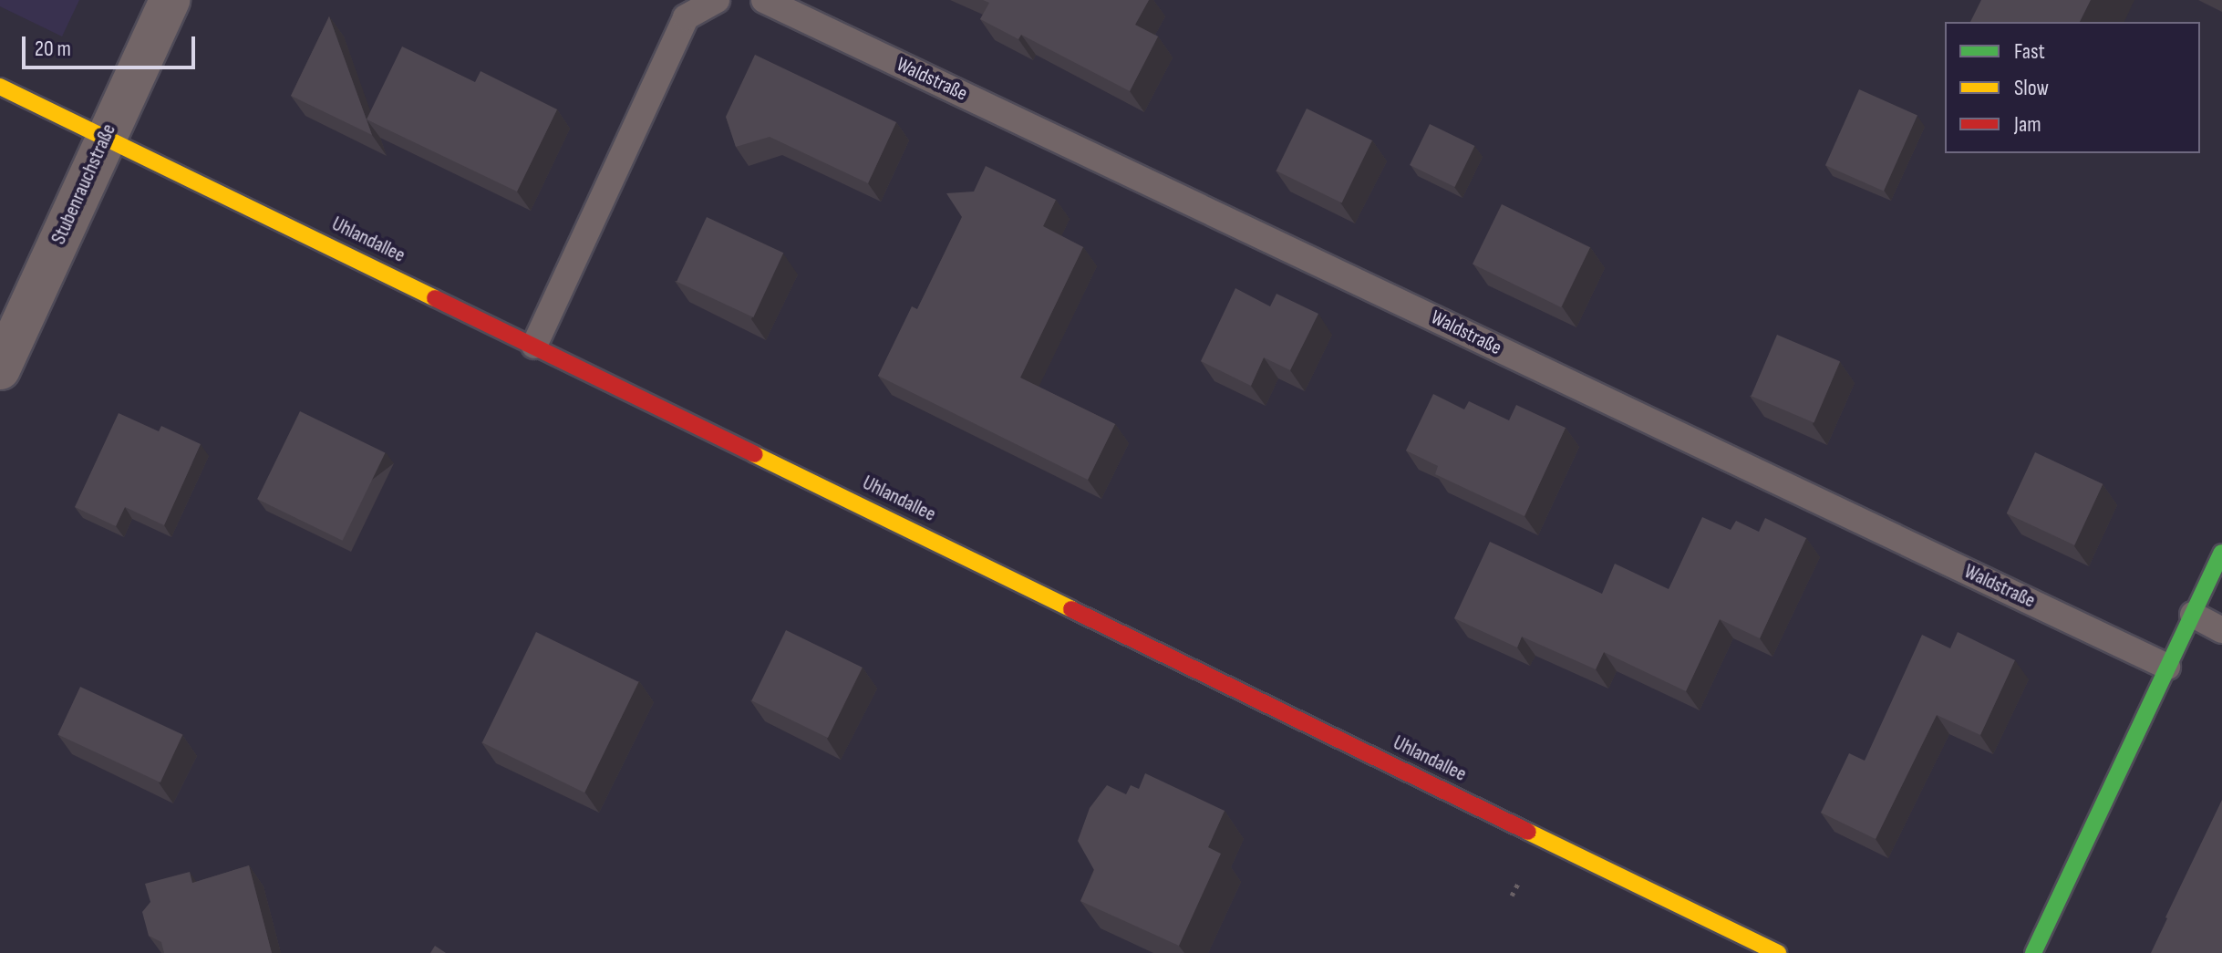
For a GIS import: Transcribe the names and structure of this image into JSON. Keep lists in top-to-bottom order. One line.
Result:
{"streets":{"street":["Stubenrauchstraße","Uhlandallee"],"lane":["Waldstraße"]},"crossings":[["Stubenrauchstraße","Uhlandallee"]],"legend":["Fast","Slow","Jam"],"scale_bar":"20 m"}
